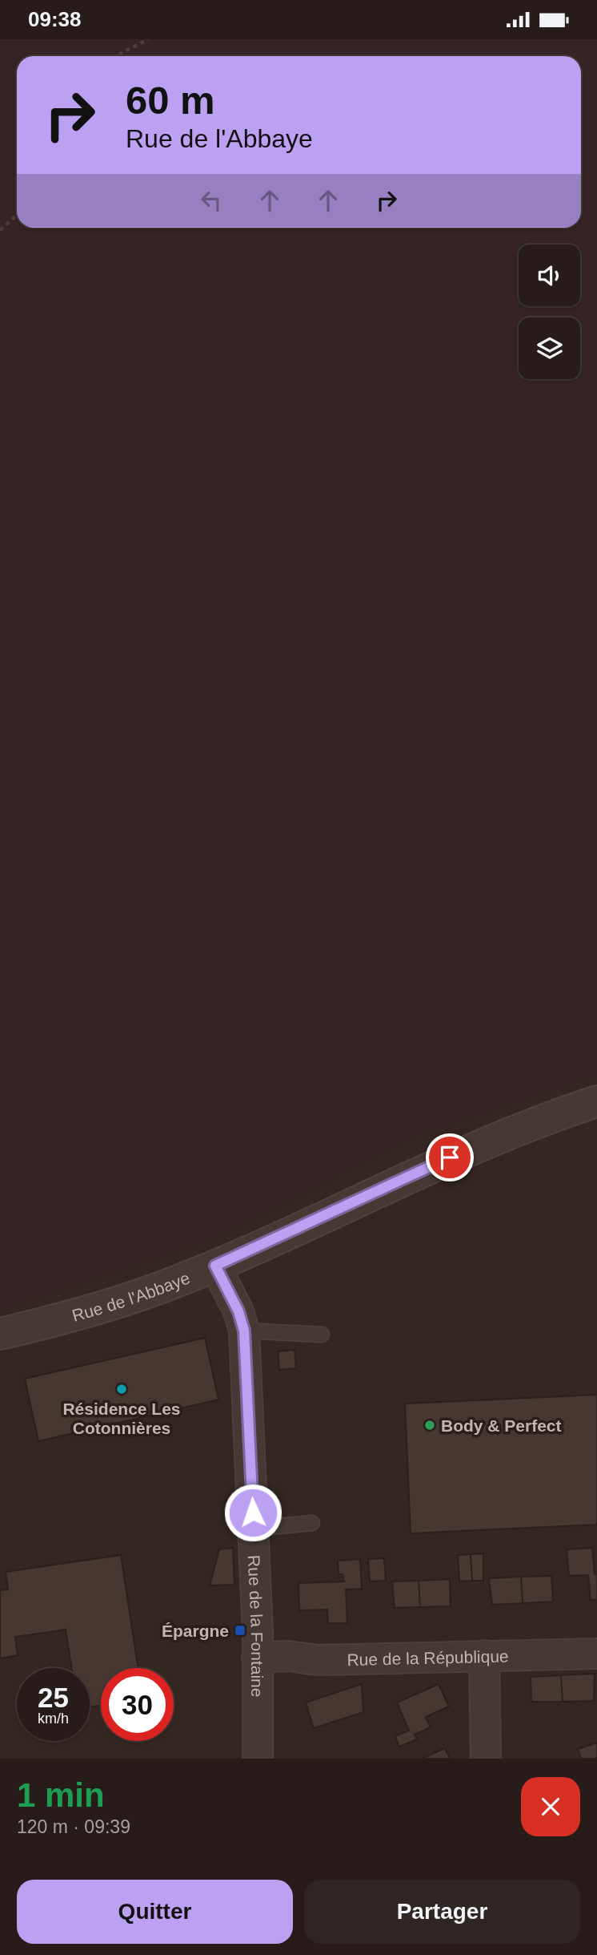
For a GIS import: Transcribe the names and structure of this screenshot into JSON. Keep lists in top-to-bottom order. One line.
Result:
{"streets":{"street":["Rue de l'Abbaye","Rue de la Fontaine","Rue de la République"]},"crossings":[["Rue de l'Abbaye","Rue de la Fontaine"],["Rue de la Fontaine","Rue de la République"]],"places":{"other":["Résidence Les Cotonnières","Body & Perfect"],"transit":["Épargne"]},"page":{"status":"09:38","turn":["60 m","Rue de l'Abbaye"],"speed":"25 km/h","limit":"30","heading":["1 min","120 m · 09:39"],"buttons":["Quitter","Partager"]}}
